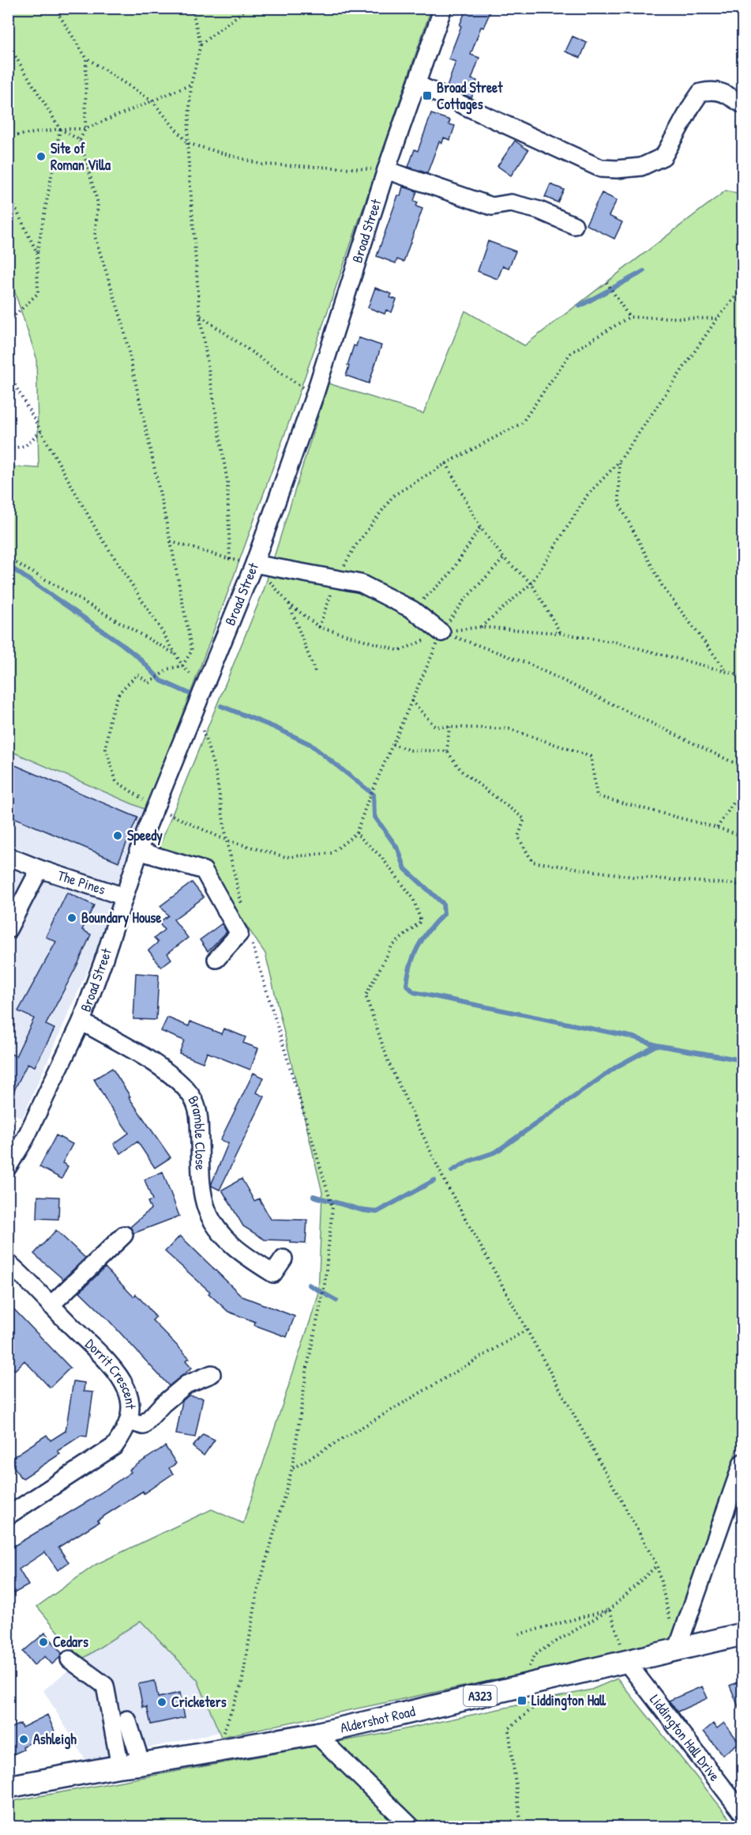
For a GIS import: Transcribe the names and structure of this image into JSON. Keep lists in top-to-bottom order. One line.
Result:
{"streets":{"main road":["A323","Aldershot Road"],"street":["Broad Street","The Pines","Bramble Close","Dorrit Crescent","Liddington Hall Drive"]},"crossings":[["Broad Street","The Pines"],["Broad Street","Bramble Close"],["Aldershot Road","Liddington Hall Drive"]],"places":{"transit":["Broad Street Cottages","Liddington Hall"],"other":["Site of Roman Villa","Speedy","Boundary House","Cedars","Cricketers","Ashleigh"]}}
